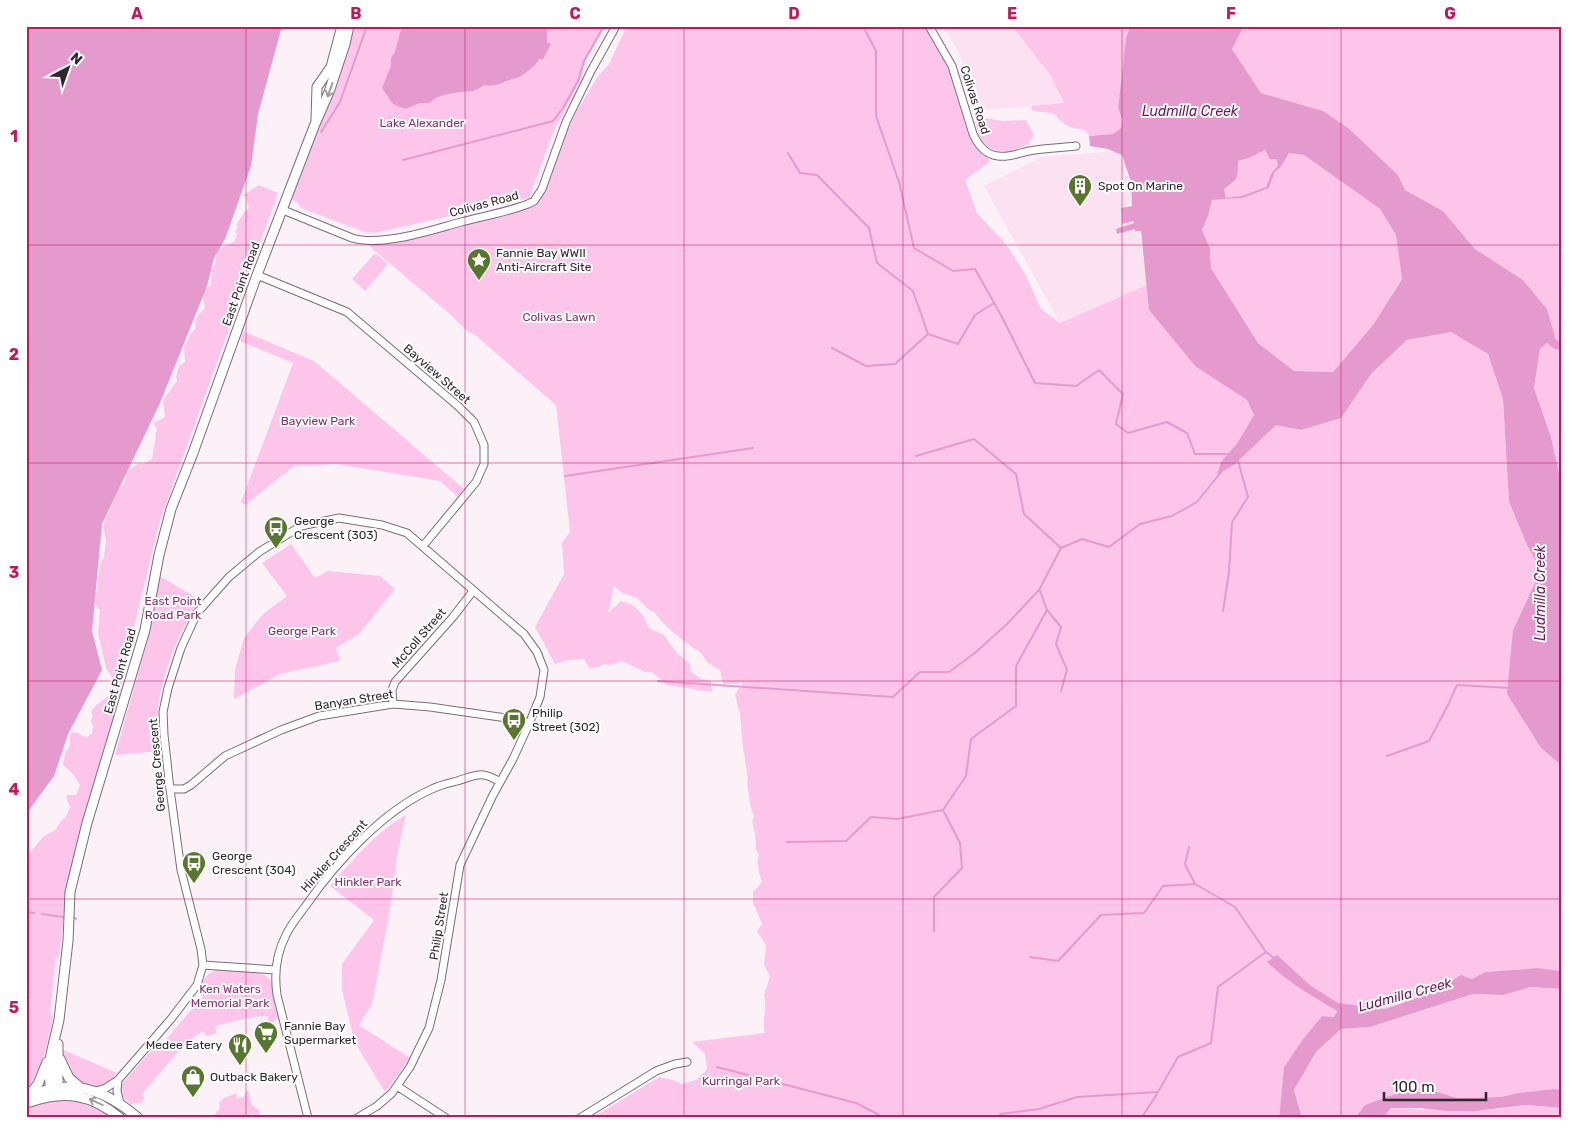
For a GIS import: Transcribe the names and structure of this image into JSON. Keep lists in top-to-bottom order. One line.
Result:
{"streets":{"street":["Colivas Road","East Point Road","Bayview Street","McColl Street","Banyan Street","George Crescent","Hinkler Crescent","Philip Street"]},"crossings":[["Colivas Road","East Point Road"],["East Point Road","Bayview Street"],["Bayview Street","George Crescent"],["McColl Street","Banyan Street"],["McColl Street","George Crescent"],["Banyan Street","George Crescent"],["Banyan Street","Philip Street"],["George Crescent","Philip Street"],["Hinkler Crescent","Philip Street"]],"water":["Ludmilla Creek"],"parks":["Lake Alexander","Colivas Lawn","Bayview Park","East Point Road Park","George Park","Hinkler Park","Ken Waters Memorial Park","Kurringal Park"],"places":{"building":["Spot On Marine"],"place":["Fannie Bay WWII Anti-Aircraft Site"],"bus stop":["George Crescent (303)","Philip Street (302)","George Crescent (304)"],"supermarket":["Fannie Bay Supermarket"],"restaurant":["Medee Eatery"],"shop":["Outback Bakery"]},"scale_bar":"100 m","north":"top right","grid":{"columns":["A","B","C","D","E","F","G"],"rows":["1","2","3","4","5"]}}
